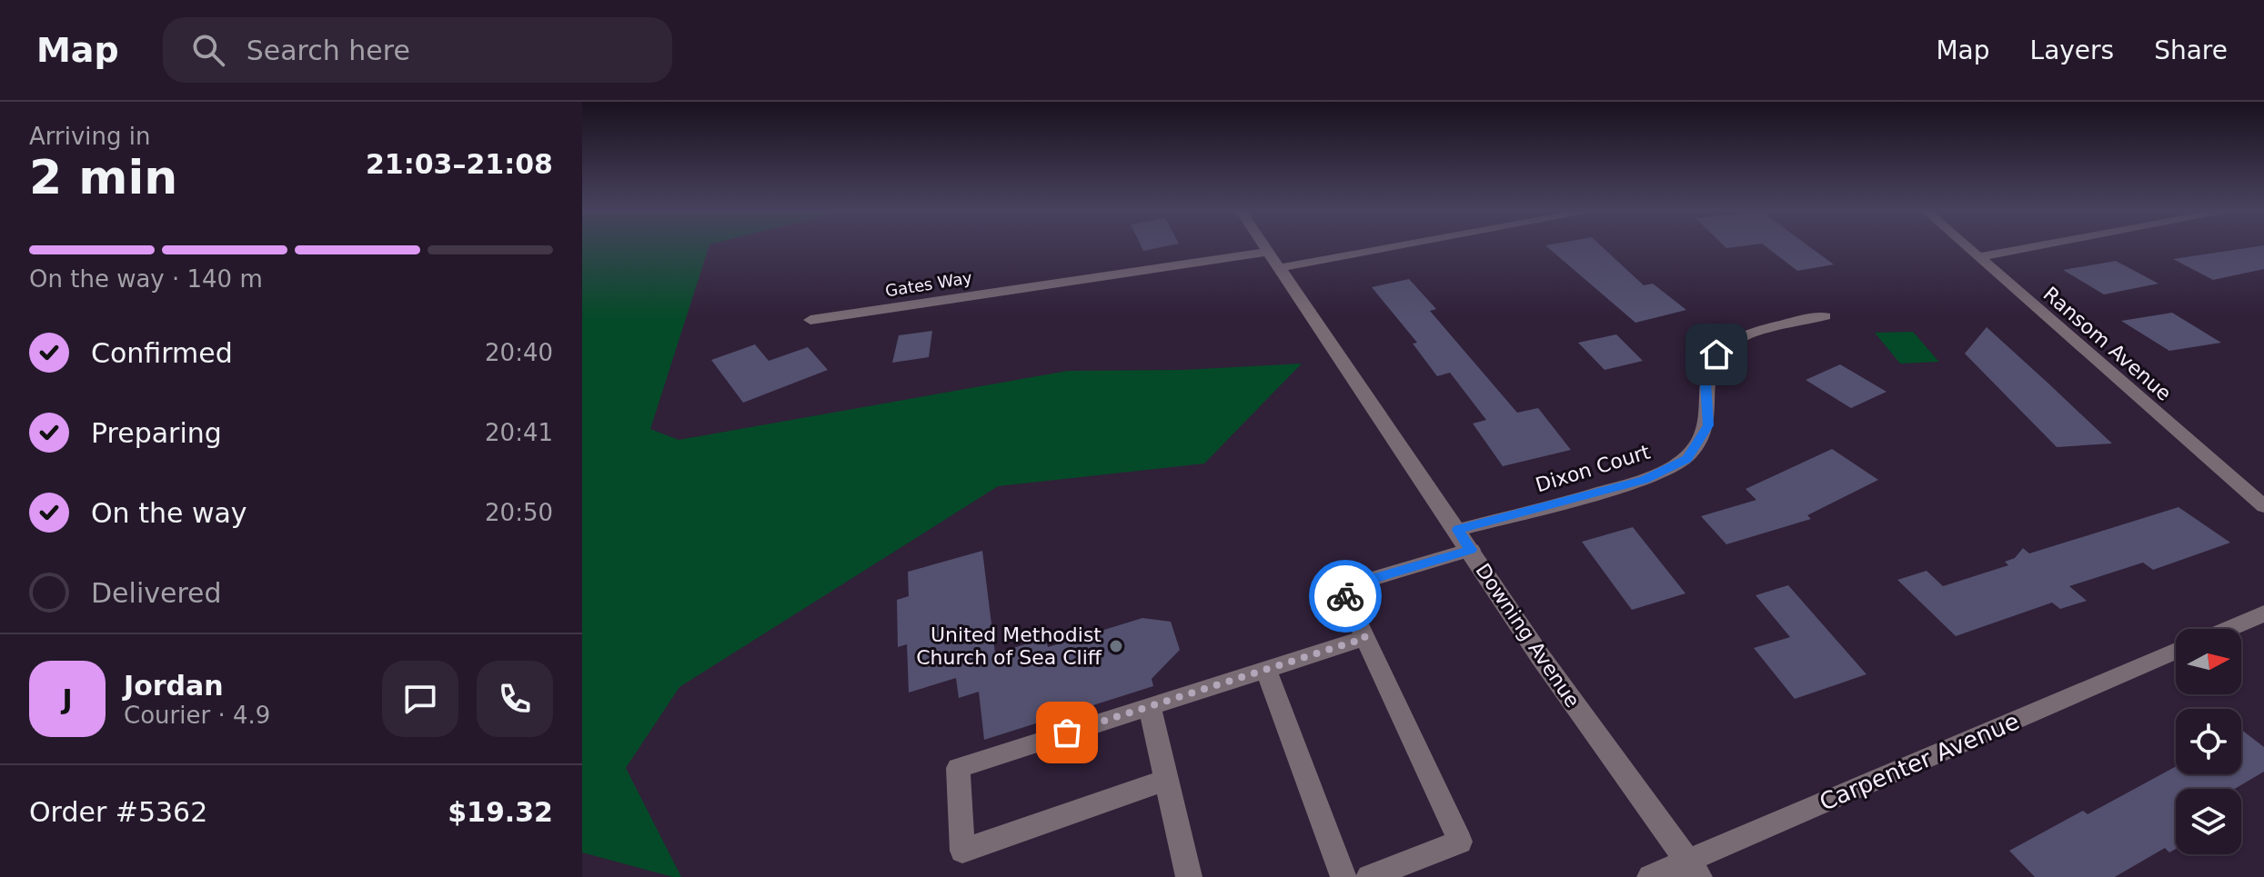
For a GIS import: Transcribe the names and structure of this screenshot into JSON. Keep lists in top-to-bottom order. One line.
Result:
{"streets":{"street":["Gates Way","Ransom Avenue","Dixon Court","Downing Avenue","Carpenter Avenue"]},"crossings":[["Gates Way","Downing Avenue"],["Dixon Court","Downing Avenue"],["Downing Avenue","Carpenter Avenue"]],"places":["United Methodist Church of Sea Cliff"],"north":"right","page":{"header":"Map","search":"Search here","nav":["Map","Layers","Share"],"heading":["2 min","Arriving in","21:03–21:08"],"panel":["Jordan","Courier · 4.9","Order #5362","$19.32"],"bar":"On the way · 140 m","list":[["Confirmed","20:40"],["Preparing","20:41"],["On the way","20:50"],"Delivered"],"round":"J"}}
